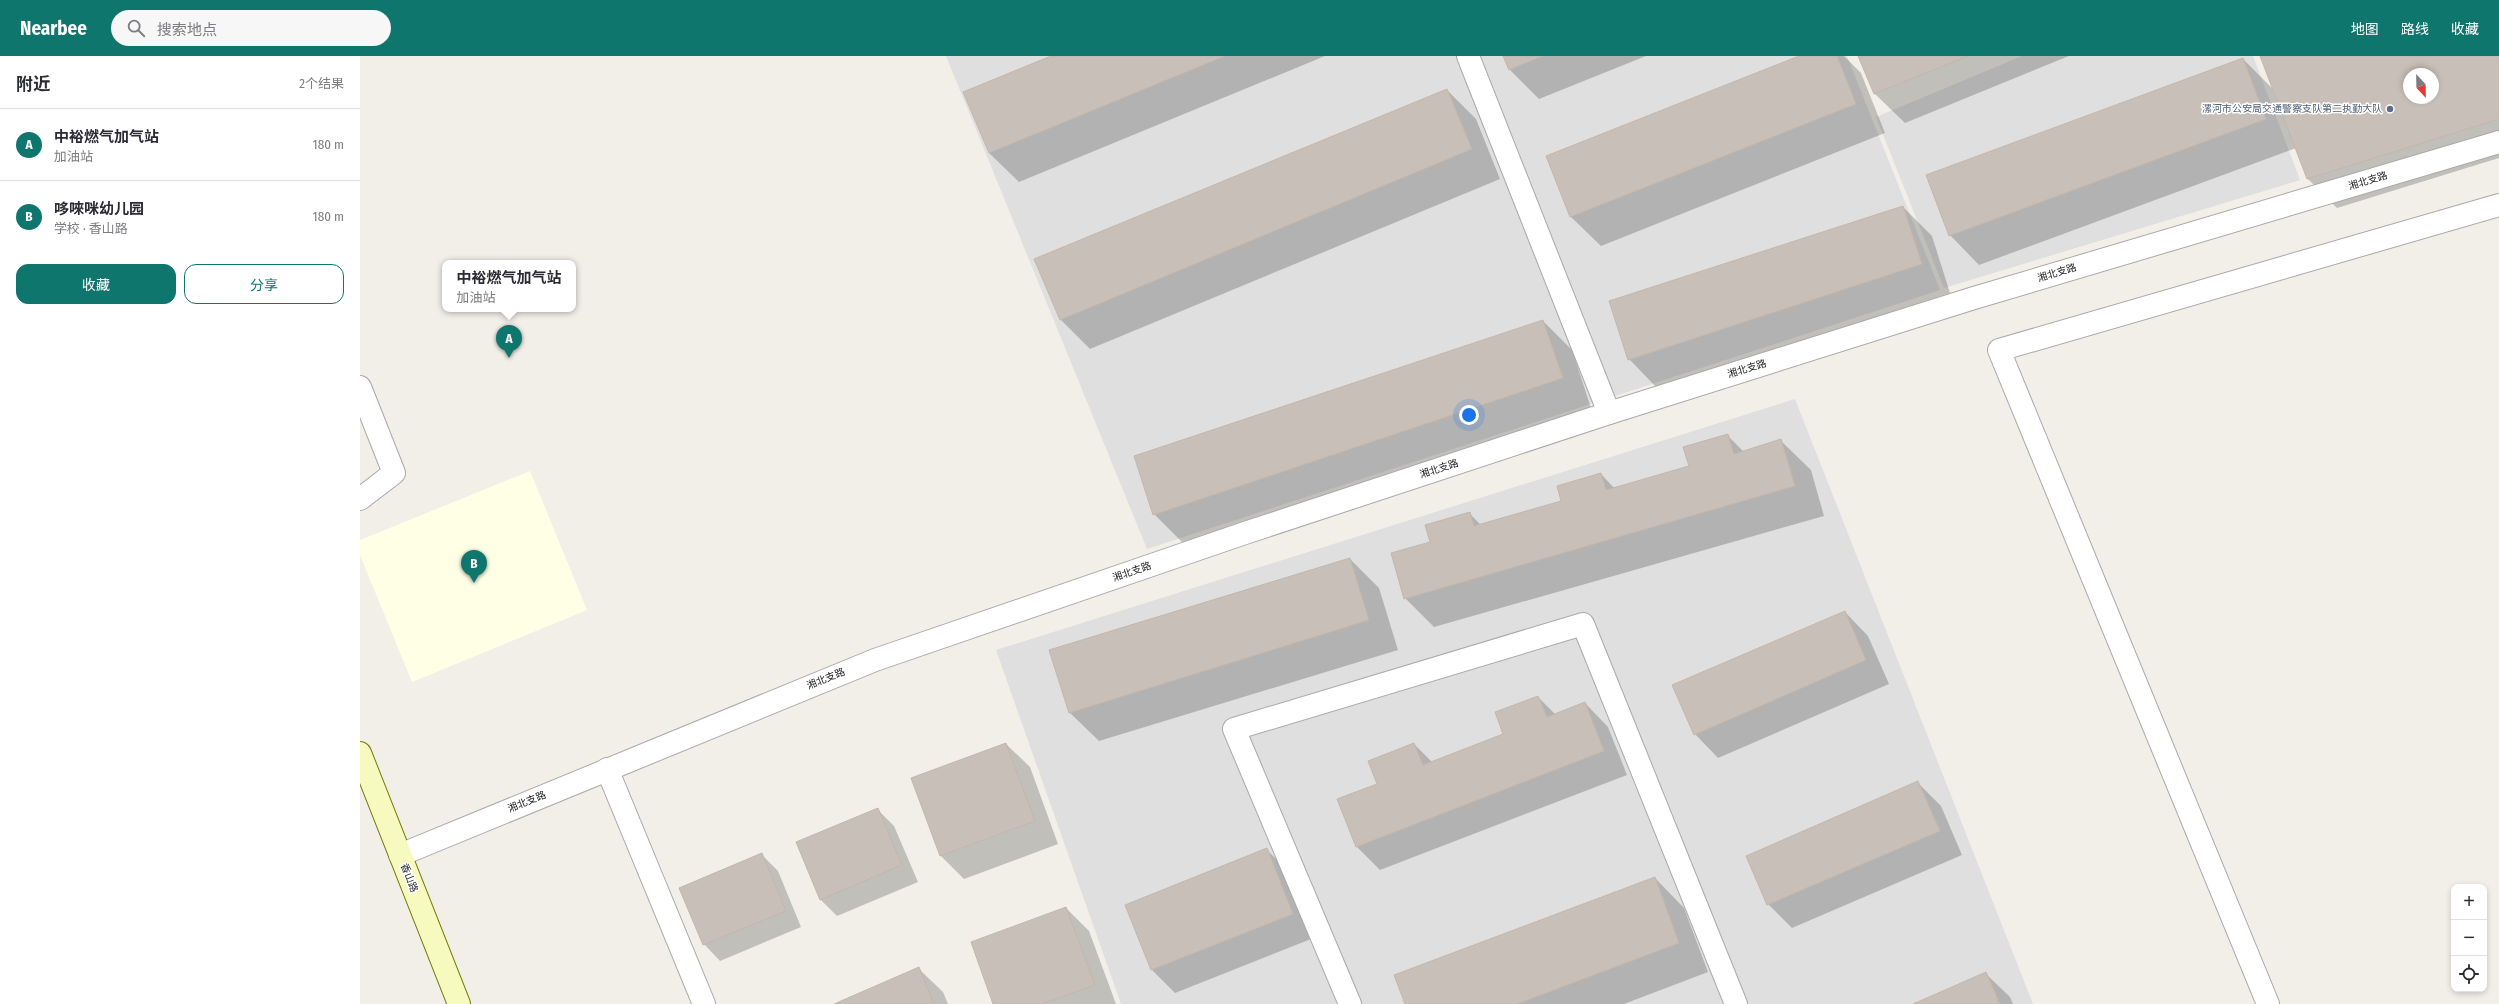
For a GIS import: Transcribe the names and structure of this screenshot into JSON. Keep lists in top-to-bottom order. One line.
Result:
{"streets":{"street":["湘北支路","香山路"]},"crossings":[["湘北支路","香山路"]],"places":["漯河市公安局交通警察支队第二执勤大队"],"north":"bottom","page":{"header":"Nearbee","search":"搜索地点","nav":["地图","路线","收藏"],"heading":["附近","2个结果"],"list":[{"mark":"A","name":"中裕燃气加气站","note":"加油站","value":"180 m"},{"mark":"B","name":"哆唻咪幼儿园","note":"学校 · 香山路","value":"180 m"}],"buttons":["收藏","分享"],"popup":["中裕燃气加气站","加油站"],"pins":["A","B"],"map_buttons":["+","−"]}}
